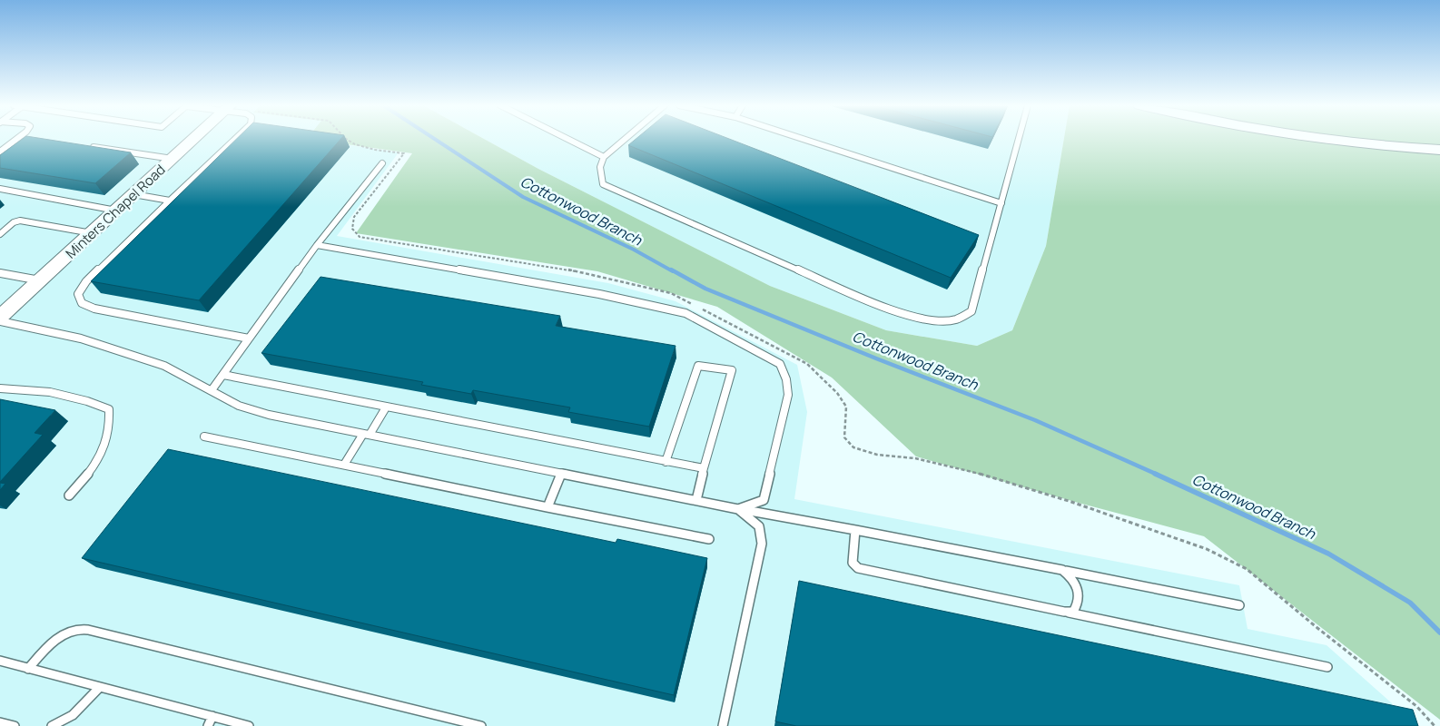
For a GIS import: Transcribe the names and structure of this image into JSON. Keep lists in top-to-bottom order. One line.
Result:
{"streets":{"street":["Minters Chapel Road"]},"water":["Cottonwood Branch"]}
